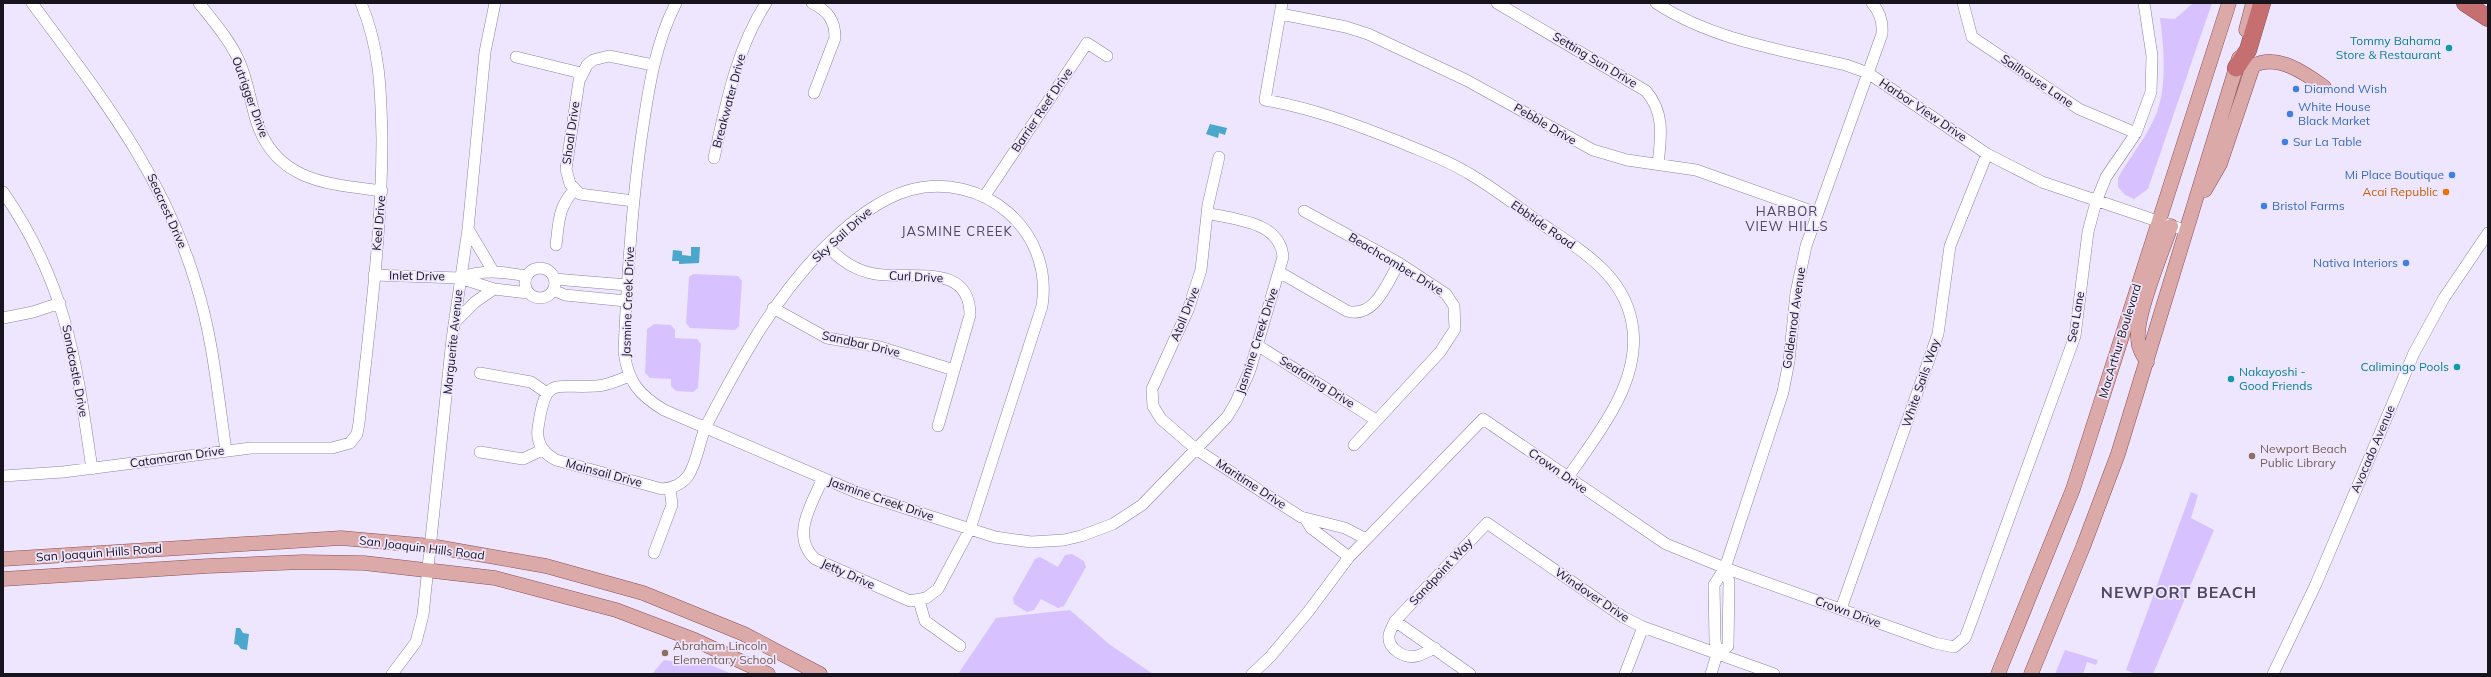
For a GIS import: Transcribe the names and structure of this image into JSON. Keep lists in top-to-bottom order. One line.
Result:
{"streets":{"main road":["MacArthur Boulevard","San Joaquin Hills Road"],"street":["Setting Sun Drive","Sailhouse Lane","Outrigger Drive","Breakwater Drive","Barrier Reef Drive","Harbor View Drive","Pebble Drive","Shoal Drive","Seacrest Drive","Keel Drive","Ebbtide Road","Sky Sail Drive","Beachcomber Drive","Inlet Drive","Curl Drive","Jasmine Creek Drive","Atoll Drive","Sea Lane","Goldenrod Avenue","Marguerite Avenue","Sandbar Drive","Sandcastle Drive","Seafaring Drive","White Sails Way","Avocado Avenue","Catamaran Drive","Crown Drive","Mainsail Drive","Maritime Drive","Sandpoint Way","Jetty Drive","Windover Drive"]},"crossings":[["Setting Sun Drive","Pebble Drive"],["Sailhouse Lane","Sea Lane"],["Outrigger Drive","Keel Drive"],["Barrier Reef Drive","Sky Sail Drive"],["Harbor View Drive","Sea Lane"],["Harbor View Drive","Goldenrod Avenue"],["Harbor View Drive","MacArthur Boulevard"],["Harbor View Drive","White Sails Way"],["Pebble Drive","Ebbtide Road"],["Pebble Drive","Goldenrod Avenue"],["Seacrest Drive","Catamaran Drive"],["Keel Drive","Inlet Drive"],["Keel Drive","Catamaran Drive"],["Ebbtide Road","Crown Drive"],["Sky Sail Drive","Curl Drive"],["Sky Sail Drive","Jasmine Creek Drive"],["Sky Sail Drive","Sandbar Drive"],["Beachcomber Drive","Seafaring Drive"],["Inlet Drive","Marguerite Avenue"],["Curl Drive","Sandbar Drive"],["Jasmine Creek Drive","Atoll Drive"],["Jasmine Creek Drive","Seafaring Drive"],["Jasmine Creek Drive","Maritime Drive"],["Jasmine Creek Drive","Jetty Drive"],["Atoll Drive","Maritime Drive"],["Sea Lane","Crown Drive"],["Goldenrod Avenue","Crown Drive"],["Goldenrod Avenue","Windover Drive"],["Marguerite Avenue","San Joaquin Hills Road"],["Sandcastle Drive","Catamaran Drive"],["White Sails Way","Crown Drive"],["Crown Drive","Maritime Drive"],["Sandpoint Way","Windover Drive"]],"districts":["HARBOR VIEW HILLS","JASMINE CREEK","NEWPORT BEACH"],"places":["Tommy Bahama Store & Restaurant","Diamond Wish","White House Black Market","Sur La Table","Mi Place Boutique","Acai Republic","Bristol Farms","Nativa Interiors","Calimingo Pools","Nakayoshi - Good Friends","Newport Beach Public Library","Abraham Lincoln Elementary School"]}
